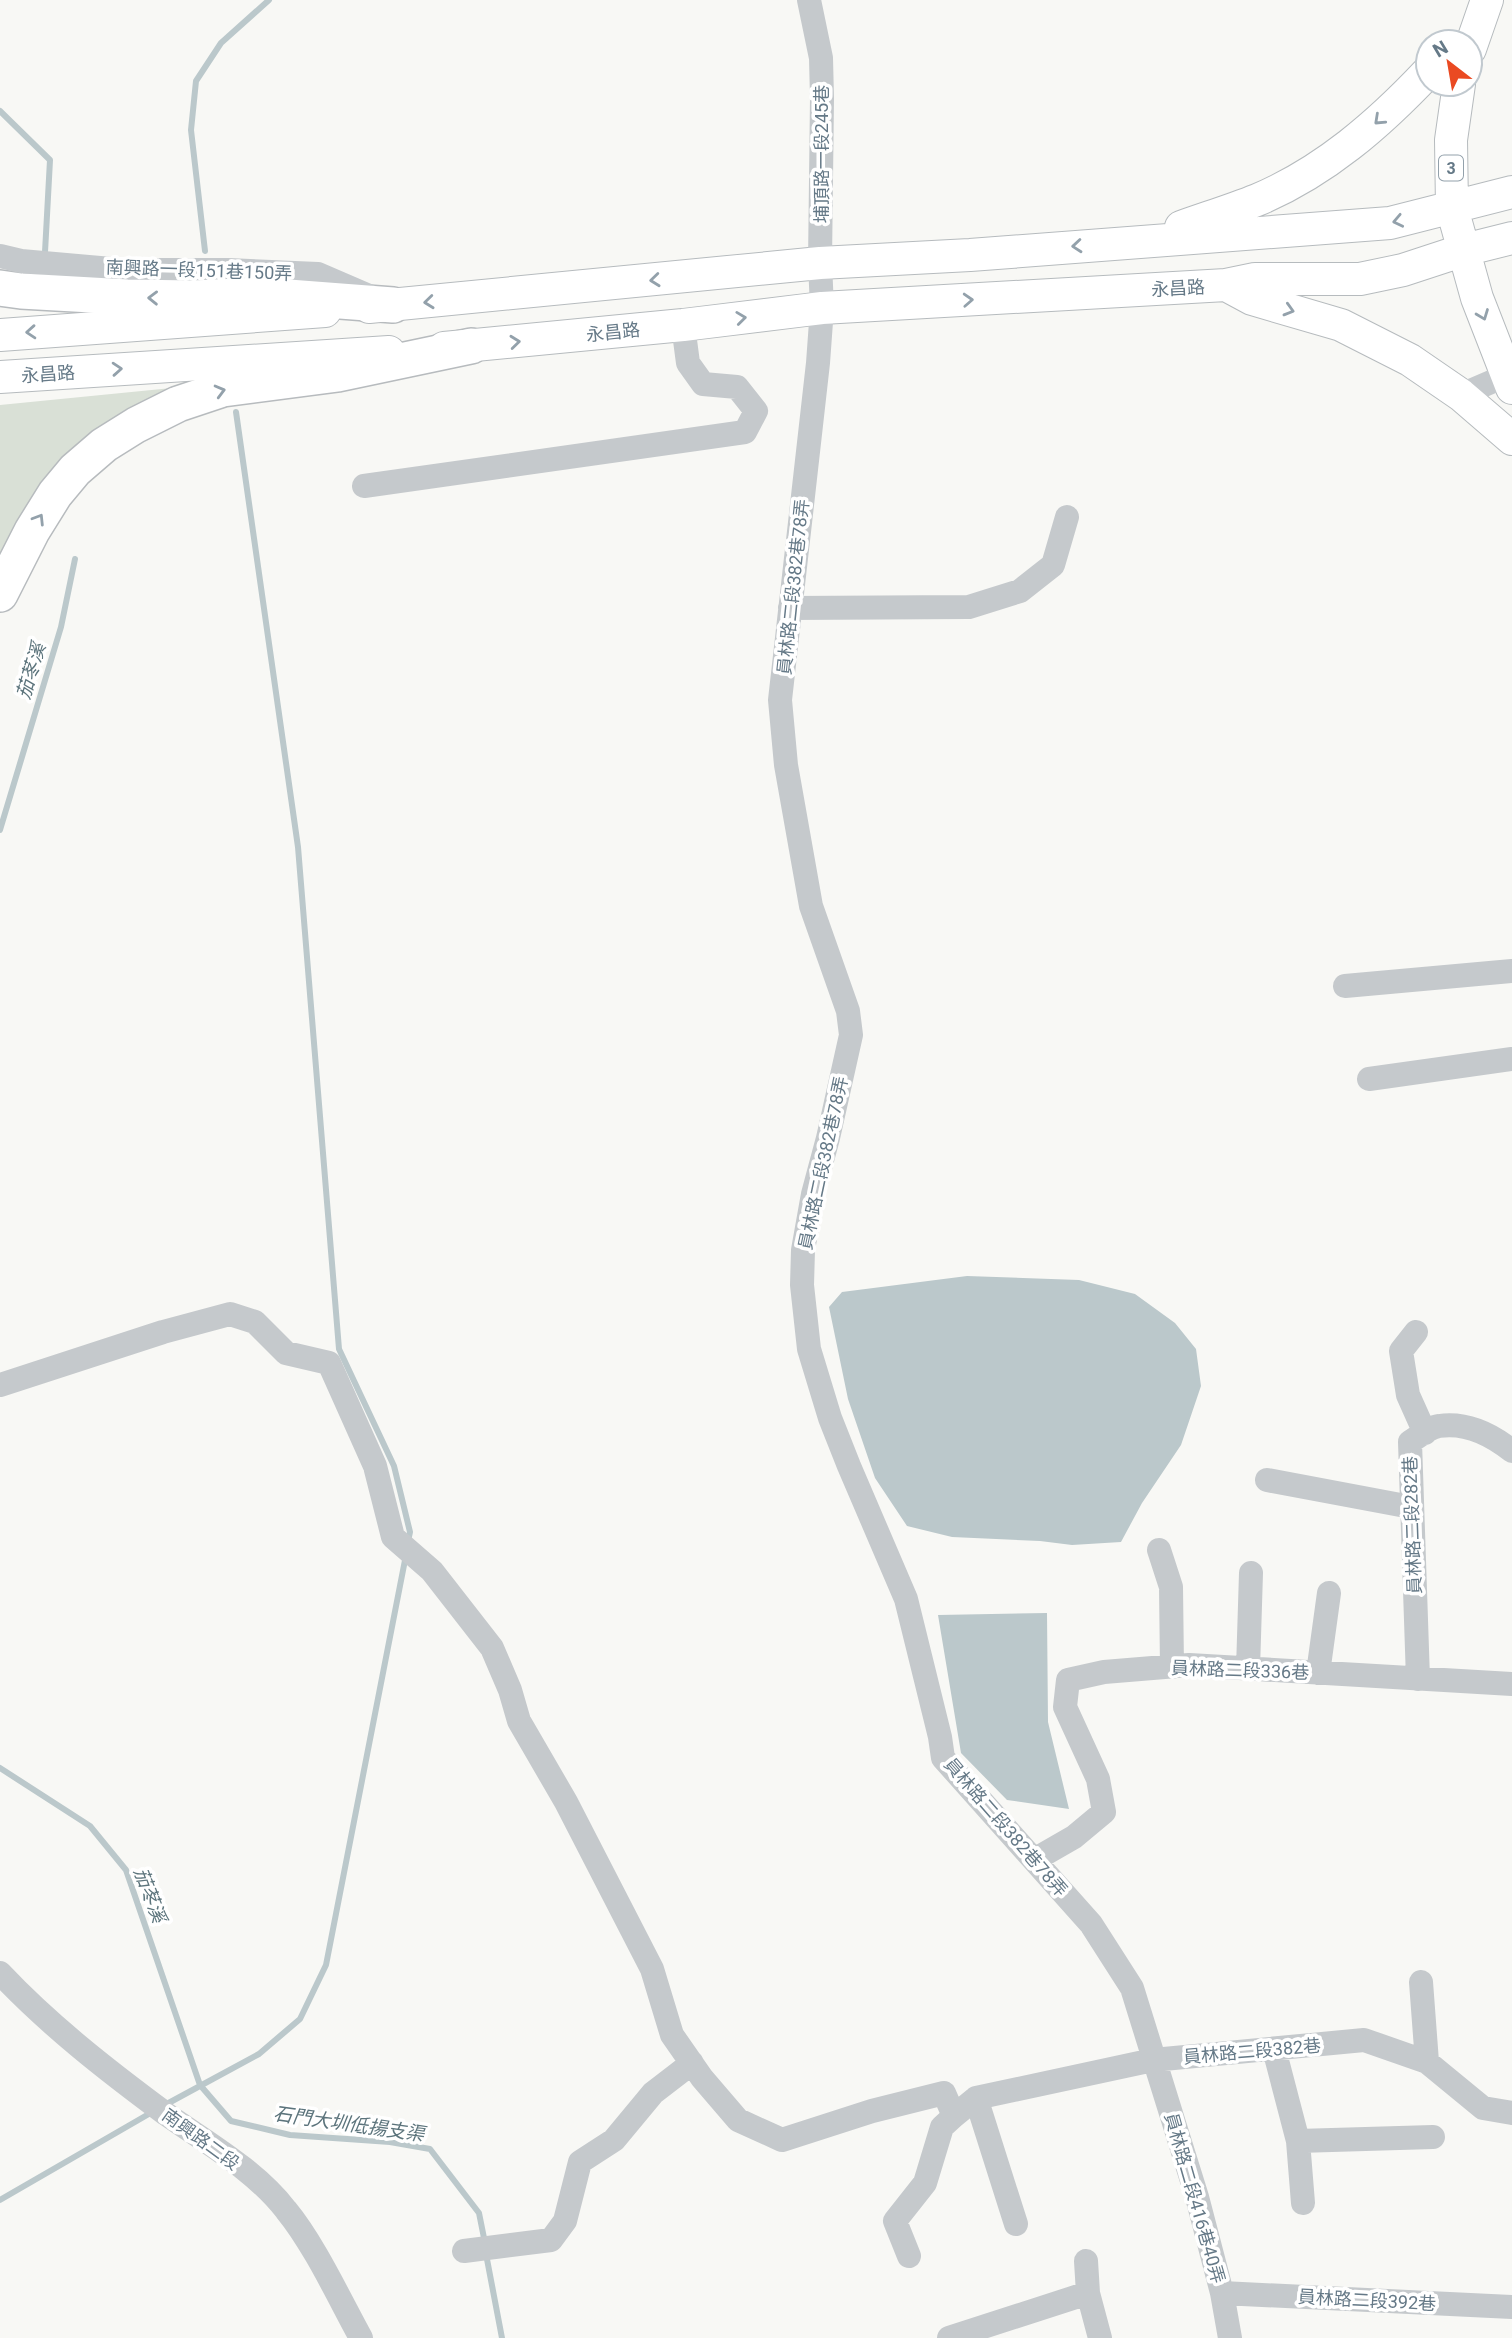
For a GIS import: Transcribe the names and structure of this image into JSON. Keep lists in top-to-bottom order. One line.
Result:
{"streets":{"main road":["3","永昌路"],"street":["埔頂路一段245巷","南興路一段151巷150弄","員林路二段382巷78弄","員林路二段282巷","員林路二段336巷","員林路二段382巷","南興路二段","員林路二段416巷40弄","員林路二段392巷"]},"crossings":[["埔頂路一段245巷","永昌路"],["埔頂路一段245巷","員林路二段382巷78弄"],["3","永昌路"],["永昌路","員林路二段382巷78弄"],["員林路二段382巷78弄","員林路二段336巷"],["員林路二段382巷78弄","員林路二段382巷"],["員林路二段382巷78弄","員林路二段416巷40弄"],["員林路二段282巷","員林路二段336巷"],["員林路二段382巷","員林路二段416巷40弄"],["員林路二段416巷40弄","員林路二段392巷"]],"water":["茄苳溪","石門大圳低揚支渠"],"north":"top left"}
